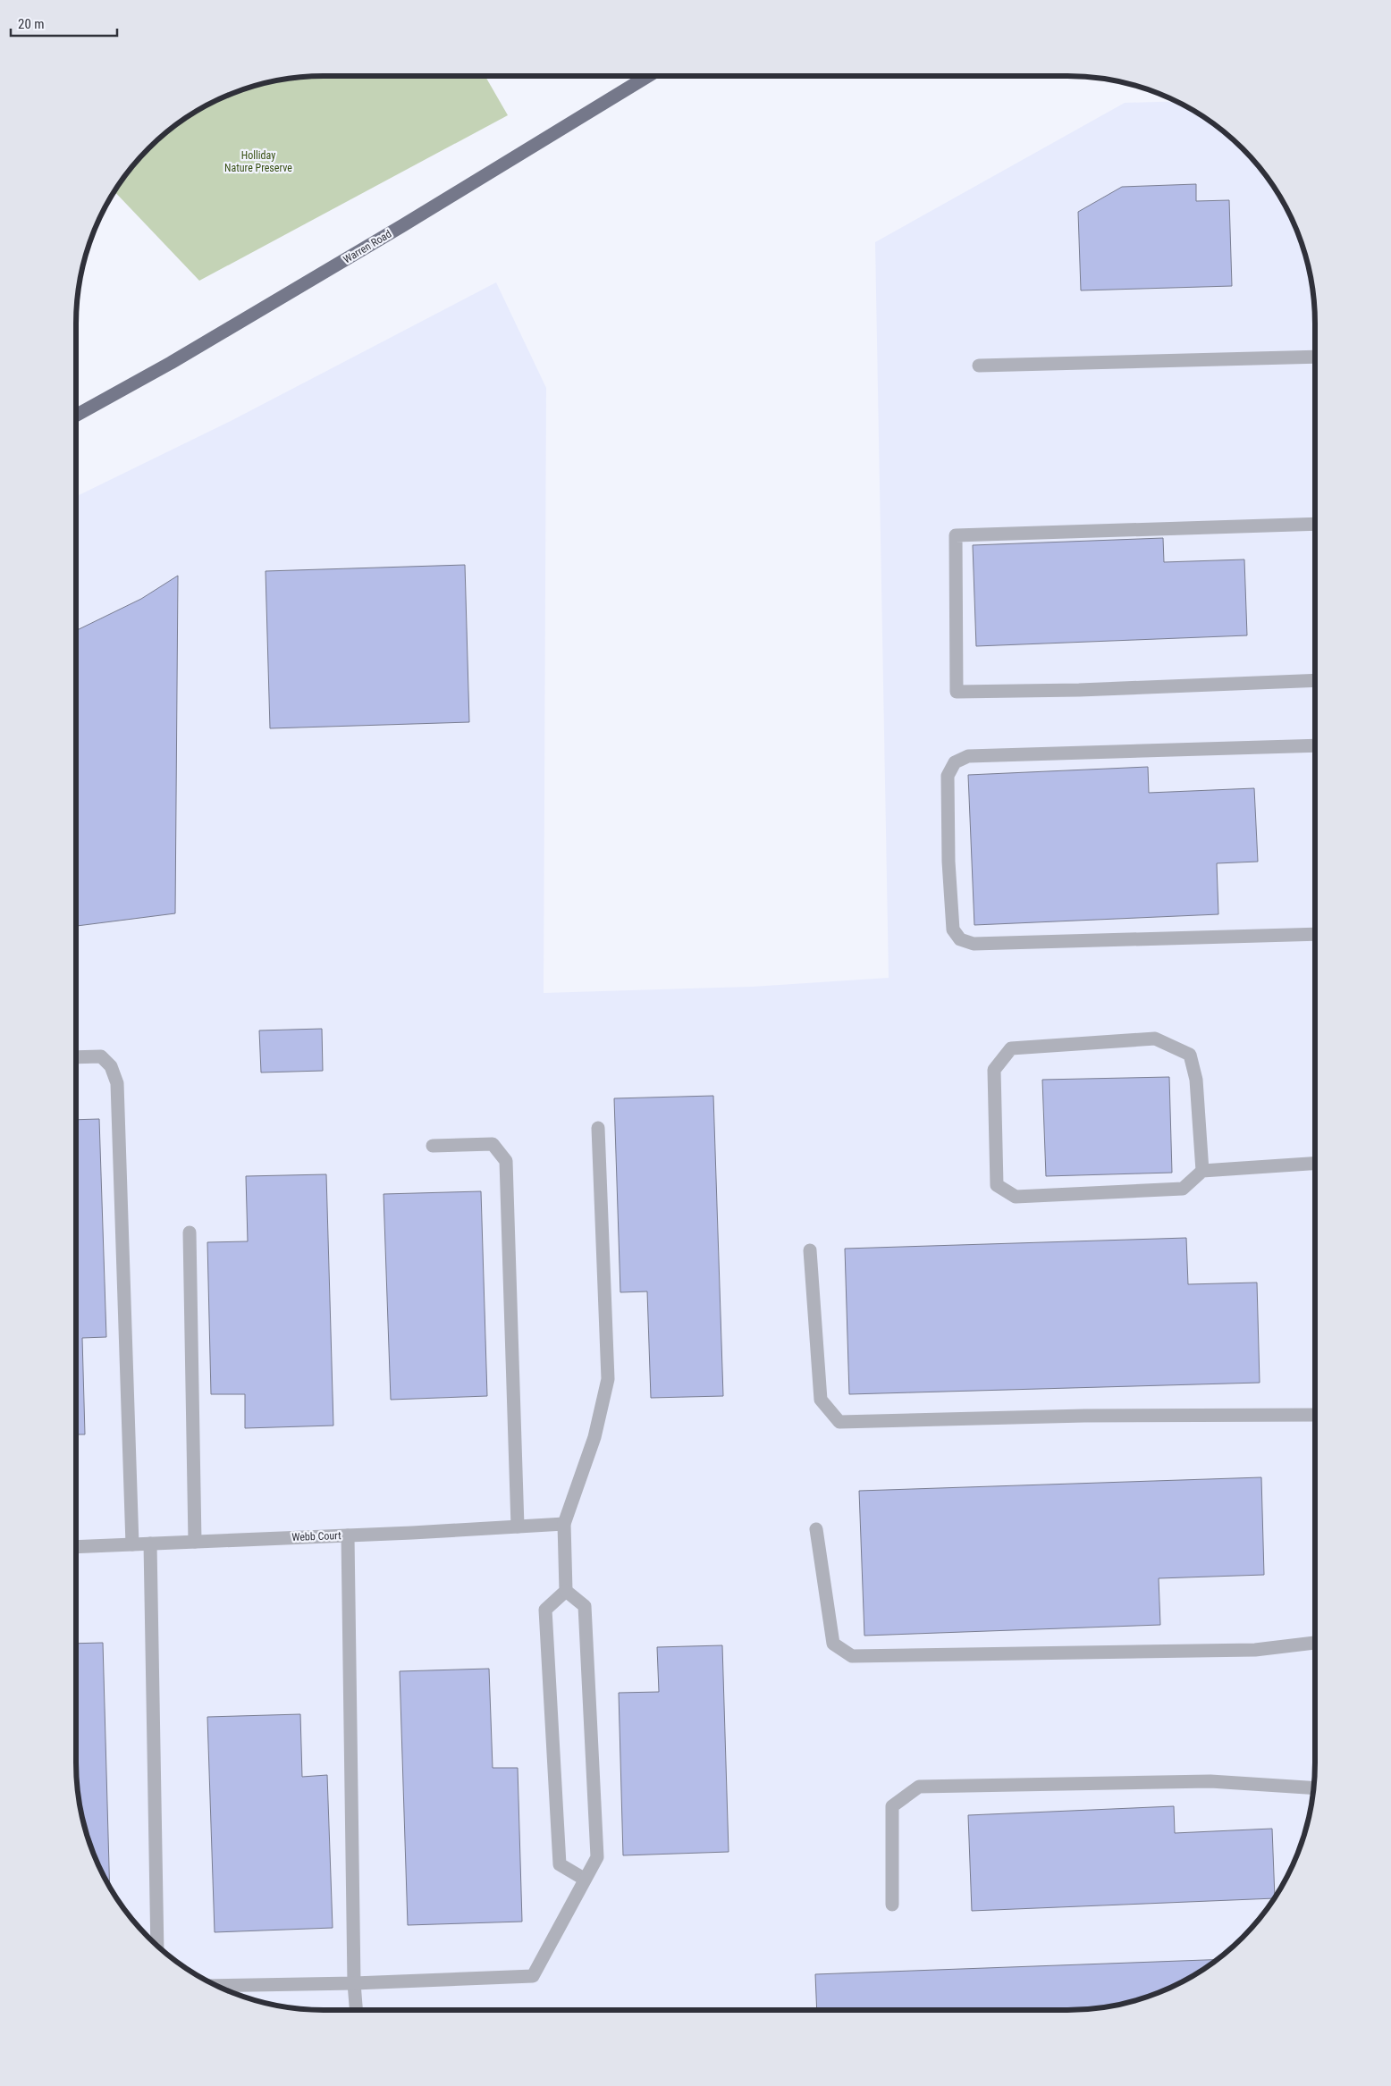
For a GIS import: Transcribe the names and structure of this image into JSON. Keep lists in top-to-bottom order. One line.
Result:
{"streets":{"main road":["Warren Road"],"street":["Webb Court"]},"parks":["Holliday Nature Preserve"],"scale_bar":"20 m"}
